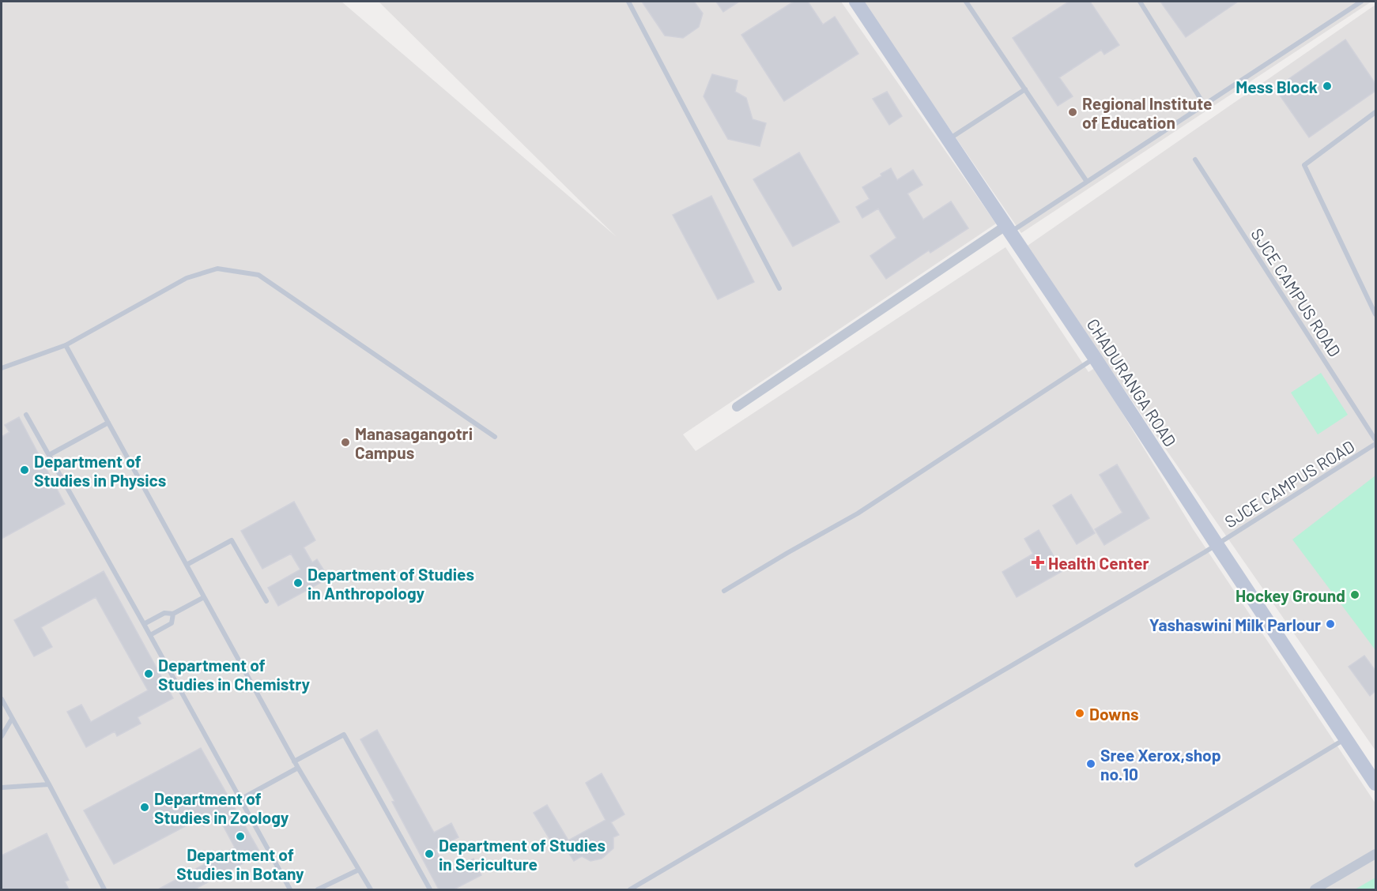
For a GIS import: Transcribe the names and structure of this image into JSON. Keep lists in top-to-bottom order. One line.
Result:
{"streets":{"street":["CHADURANGA ROAD"],"lane":["SJCE CAMPUS ROAD"]},"crossings":[["SJCE CAMPUS ROAD","CHADURANGA ROAD"]],"places":{"other":["Mess Block","Regional Institute of Education","Manasagangotri Campus","Department of Studies in Physics","Department of Studies in Anthropology","Hockey Ground","Yashaswini Milk Parlour","Department of Studies in Chemistry","Downs","Sree Xerox,shop no.10","Department of Studies in Zoology","Department of Studies in Botany","Department of Studies in Sericulture"],"health":["Health Center"]}}
